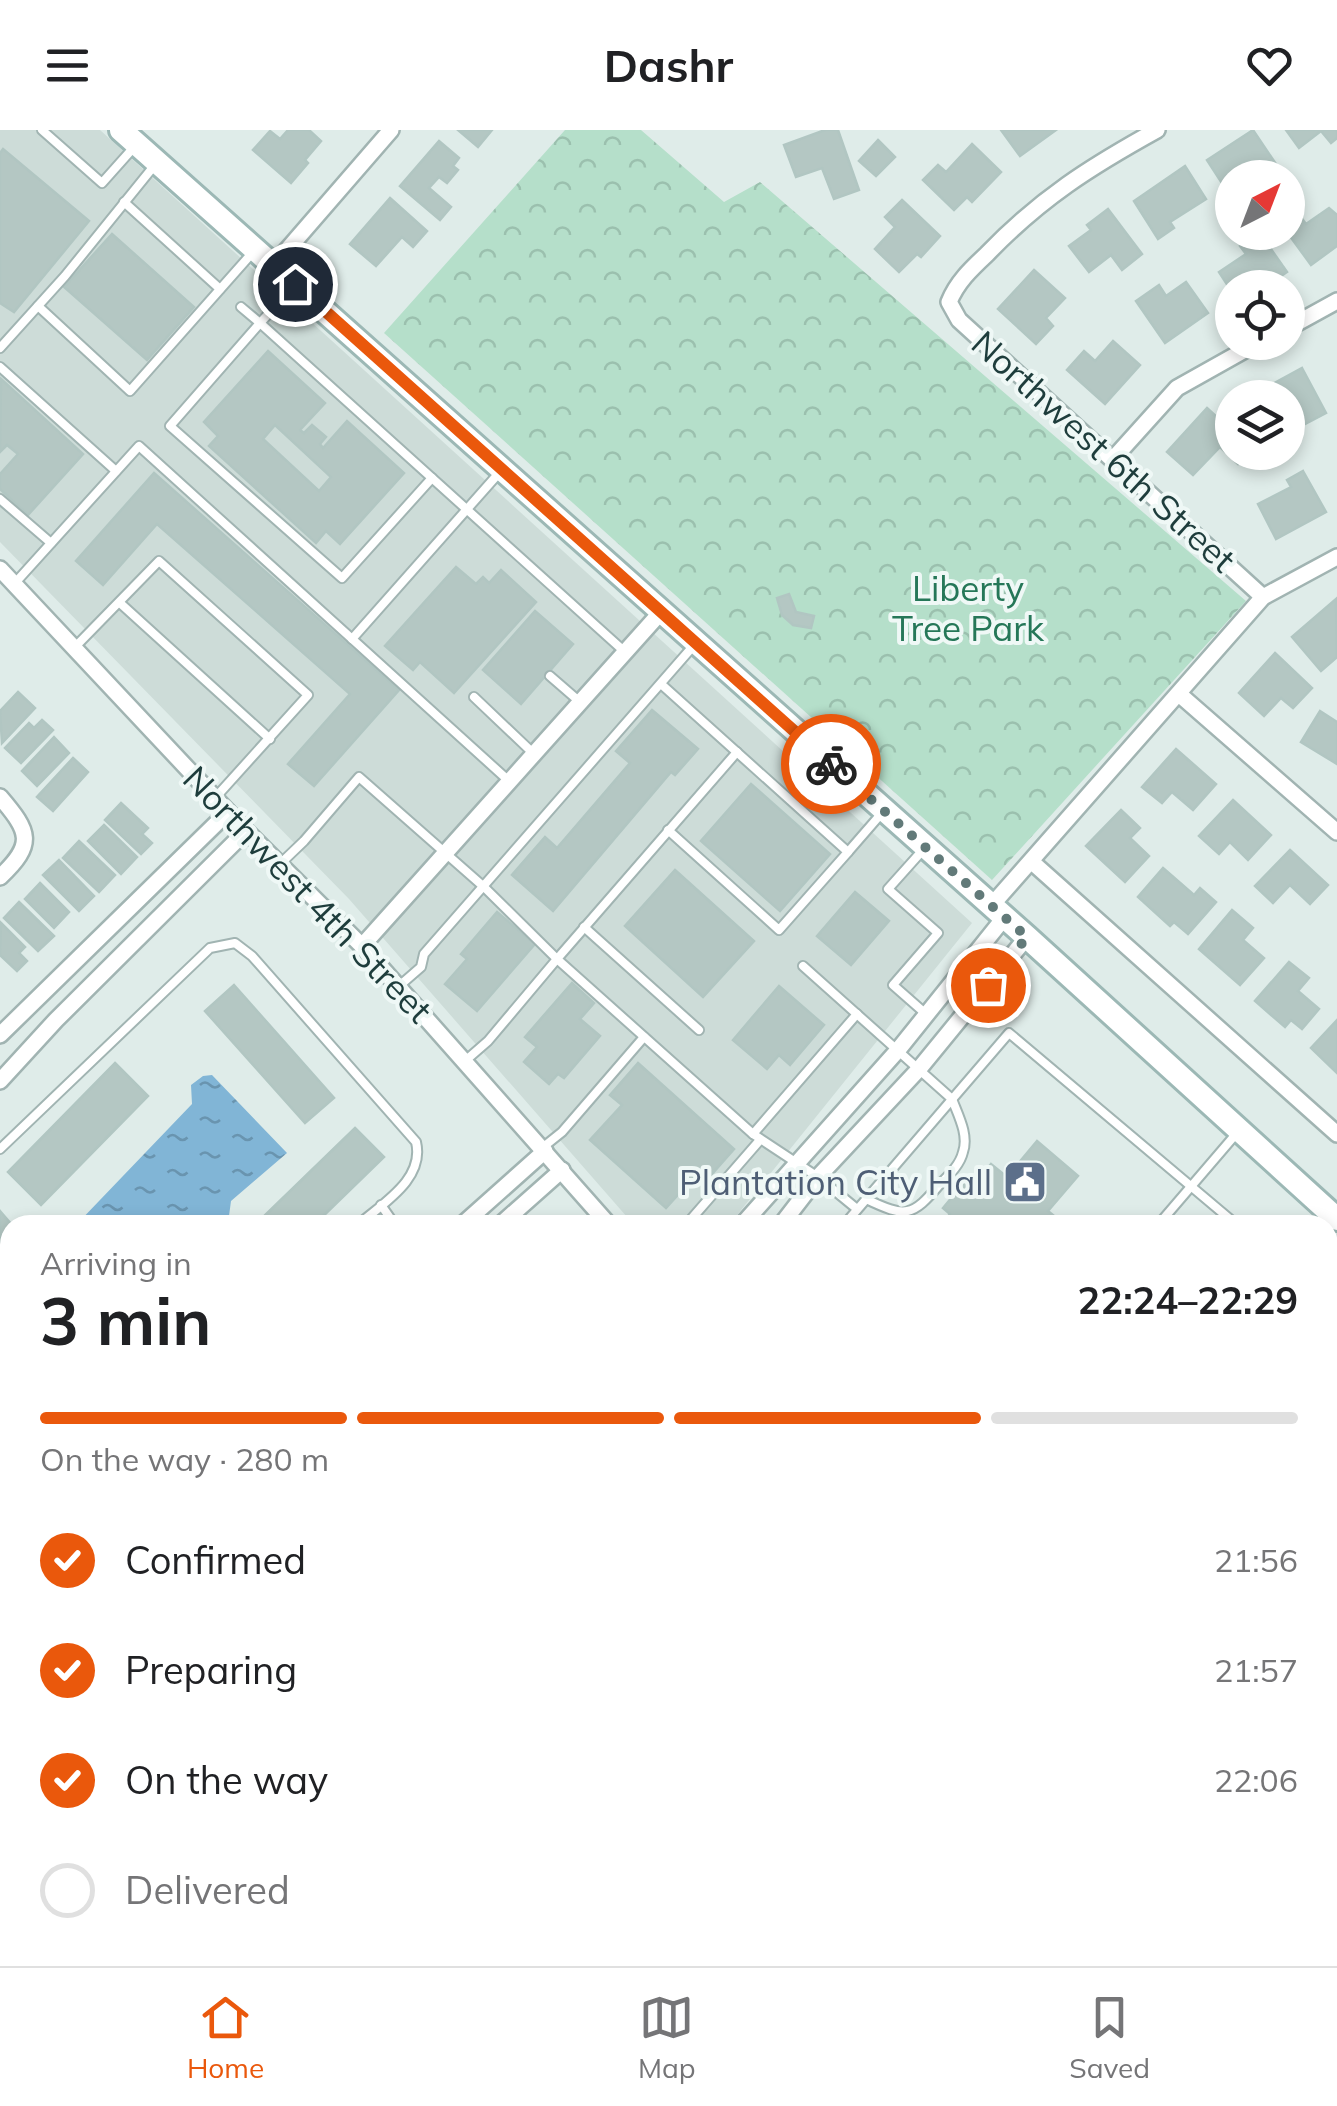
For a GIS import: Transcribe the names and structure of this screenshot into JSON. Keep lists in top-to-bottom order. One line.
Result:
{"streets":{"street":["Northwest 6th Street","Northwest 4th Street"]},"parks":["Liberty Tree Park"],"places":{"public building":["Plantation City Hall"]},"north":"top right","page":{"header":"Dashr","heading":["3 min","Arriving in","22:24–22:29"],"bar":"On the way · 280 m","list":[["Confirmed","21:56"],["Preparing","21:57"],["On the way","22:06"],"Delivered"],"tabs":["Home","Map","Saved"]}}
